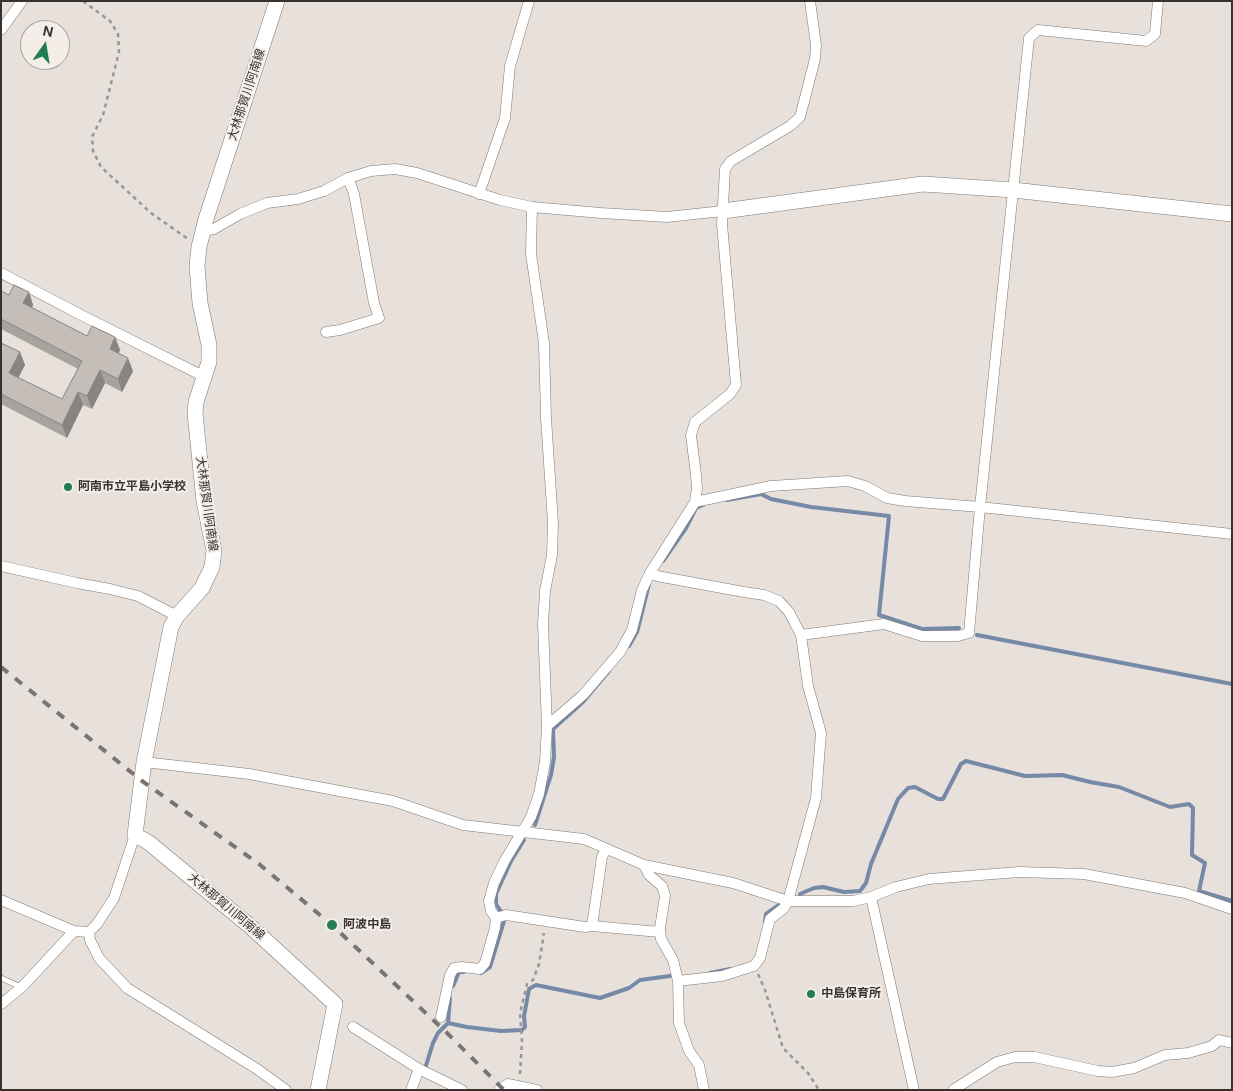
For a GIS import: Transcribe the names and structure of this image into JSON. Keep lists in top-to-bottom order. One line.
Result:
{"streets":{"main road":["大林那賀川阿南線"]},"places":["阿南市立平島小学校","阿波中島","中島保育所"],"north":"top"}
